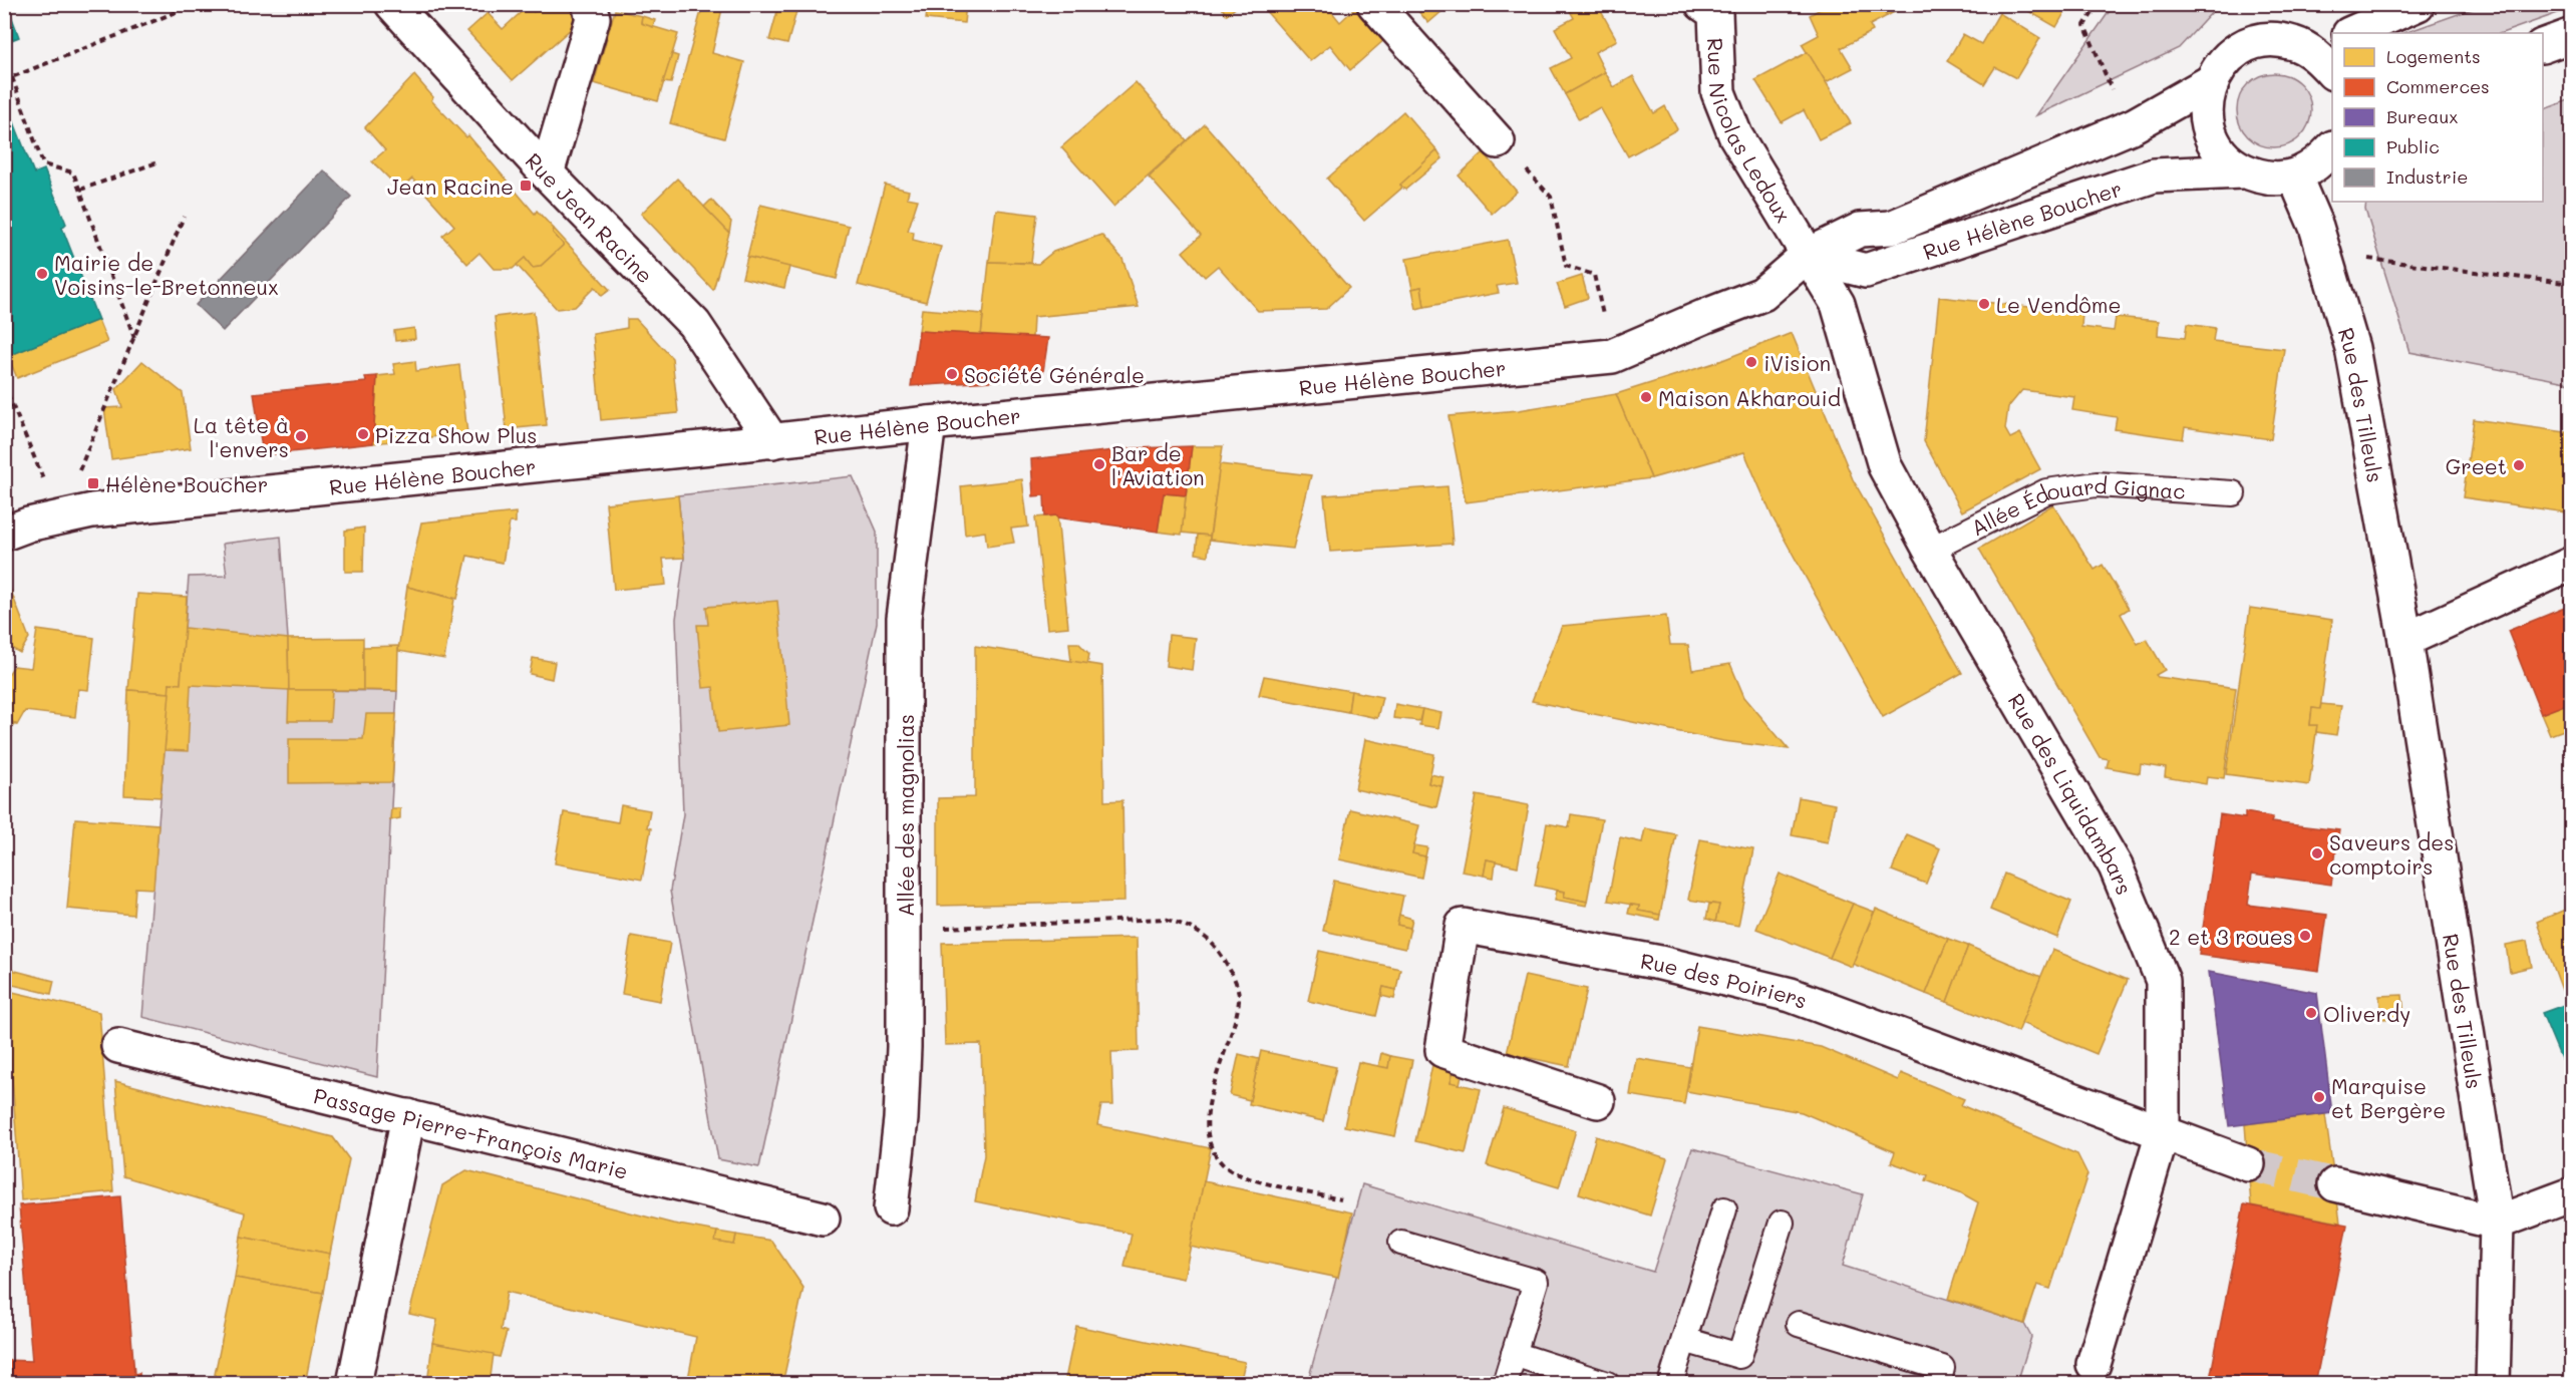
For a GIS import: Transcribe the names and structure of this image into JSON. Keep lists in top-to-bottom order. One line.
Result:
{"streets":{"street":["Rue Nicolas Ledoux","Rue Jean Racine","Rue Hélène Boucher","Rue des Tilleuls","Rue des Liquidambars","Allée des magnolias","Rue des Poiriers","Passage Pierre-François Marie"],"lane":["Allée Édouard Gignac"]},"crossings":[["Rue Nicolas Ledoux","Rue Hélène Boucher"],["Rue Nicolas Ledoux","Rue des Liquidambars"],["Rue Jean Racine","Rue Hélène Boucher"],["Rue Hélène Boucher","Rue des Liquidambars"],["Rue Hélène Boucher","Allée des magnolias"],["Allée Édouard Gignac","Rue des Liquidambars"],["Rue des Liquidambars","Rue des Poiriers"]],"places":{"transit":["Jean Racine","Hélène Boucher"],"other":["Mairie de Voisins-le-Bretonneux","Le Vendôme","iVision","Société Générale","Maison Akharouid","Pizza Show Plus","La tête à l'envers","Bar de l'Aviation","Greet","Saveurs des comptoirs","2 et 3 roues","Oliverdy","Marquise et Bergère"]},"legend":["Logements","Commerces","Bureaux","Public","Industrie"]}
